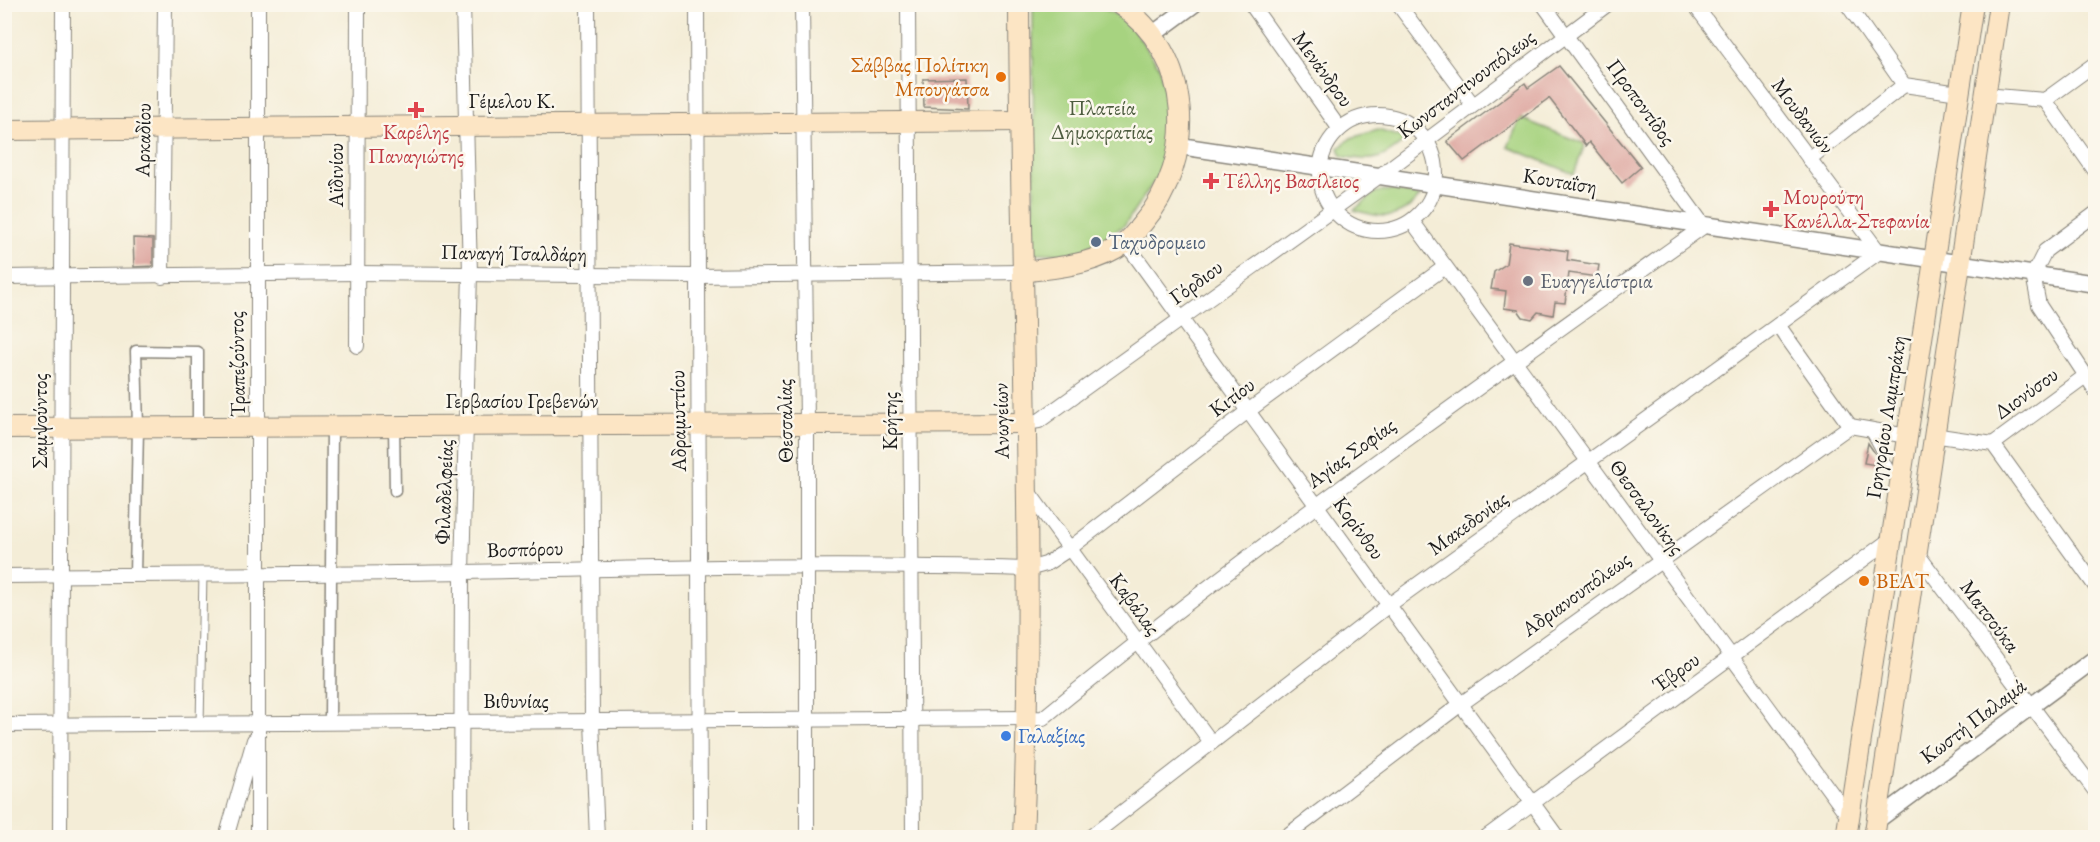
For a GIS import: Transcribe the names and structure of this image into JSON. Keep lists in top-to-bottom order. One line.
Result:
{"streets":{"main road":["Γέμελου Κ.","Γερβασίου Γρεβενών","Γρηγορίου Λαμπράκη","Ανωγείων"],"street":["Μενάνδρου","Κωνσταντινουπόλεως","Προποντίδος","Μουδανιών","Αρκαδίου","Αϊδινίου","Κουταΐση","Παναγή Τσαλδάρη","Γόρδιου","Τραπεζούντος","Διονύσου","Κιτίου","Σαμψούντος","Αδραμυττίου","Θεσσαλίας","Κρήτης","Αγίας Σοφίας","Φιλαδελφείας","Θεσσαλονίκης","Μακεδονίας","Κορίνθου","Βοσπόρου","Αδριανουπόλεως","Καβάλας","Ματσούκα","Έβρου","Βιθυνίας","Κωστή Παλαμά"]},"crossings":[["Κωνσταντινουπόλεως","Προποντίδος"],["Κωνσταντινουπόλεως","Κουταΐση"],["Κωνσταντινουπόλεως","Γόρδιου"],["Γέμελου Κ.","Αρκαδίου"],["Γέμελου Κ.","Αϊδινίου"],["Γέμελου Κ.","Τραπεζούντος"],["Γέμελου Κ.","Σαμψούντος"],["Γέμελου Κ.","Αδραμυττίου"],["Γέμελου Κ.","Θεσσαλίας"],["Γέμελου Κ.","Κρήτης"],["Γέμελου Κ.","Ανωγείων"],["Γέμελου Κ.","Φιλαδελφείας"],["Προποντίδος","Κουταΐση"],["Προποντίδος","Αγίας Σοφίας"],["Μουδανιών","Κουταΐση"],["Μουδανιών","Μακεδονίας"],["Αρκαδίου","Παναγή Τσαλδάρη"],["Αϊδινίου","Παναγή Τσαλδάρη"],["Κουταΐση","Γόρδιου"],["Κουταΐση","Γρηγορίου Λαμπράκη"],["Κουταΐση","Αγίας Σοφίας"],["Κουταΐση","Μακεδονίας"],["Παναγή Τσαλδάρη","Τραπεζούντος"],["Παναγή Τσαλδάρη","Σαμψούντος"],["Παναγή Τσαλδάρη","Αδραμυττίου"],["Παναγή Τσαλδάρη","Θεσσαλίας"],["Παναγή Τσαλδάρη","Κρήτης"],["Παναγή Τσαλδάρη","Ανωγείων"],["Παναγή Τσαλδάρη","Φιλαδελφείας"],["Γόρδιου","Γερβασίου Γρεβενών"],["Γόρδιου","Ανωγείων"],["Γόρδιου","Κορίνθου"],["Τραπεζούντος","Γερβασίου Γρεβενών"],["Τραπεζούντος","Βοσπόρου"],["Τραπεζούντος","Βιθυνίας"],["Κιτίου","Ανωγείων"],["Κιτίου","Θεσσαλονίκης"],["Κιτίου","Κορίνθου"],["Κιτίου","Βοσπόρου"],["Κιτίου","Καβάλας"],["Γερβασίου Γρεβενών","Σαμψούντος"],["Γερβασίου Γρεβενών","Αδραμυττίου"],["Γερβασίου Γρεβενών","Θεσσαλίας"],["Γερβασίου Γρεβενών","Κρήτης"],["Γερβασίου Γρεβενών","Ανωγείων"],["Γερβασίου Γρεβενών","Φιλαδελφείας"],["Γρηγορίου Λαμπράκη","Θεσσαλονίκης"],["Γρηγορίου Λαμπράκη","Έβρου"],["Σαμψούντος","Βοσπόρου"],["Σαμψούντος","Βιθυνίας"],["Αδραμυττίου","Βοσπόρου"],["Αδραμυττίου","Βιθυνίας"],["Θεσσαλίας","Βοσπόρου"],["Θεσσαλίας","Βιθυνίας"],["Κρήτης","Βοσπόρου"],["Κρήτης","Βιθυνίας"],["Ανωγείων","Αγίας Σοφίας"],["Ανωγείων","Βοσπόρου"],["Ανωγείων","Καβάλας"],["Ανωγείων","Βιθυνίας"],["Αγίας Σοφίας","Θεσσαλονίκης"],["Αγίας Σοφίας","Κορίνθου"],["Αγίας Σοφίας","Καβάλας"],["Αγίας Σοφίας","Βιθυνίας"],["Φιλαδελφείας","Βοσπόρου"],["Φιλαδελφείας","Βιθυνίας"],["Θεσσαλονίκης","Μακεδονίας"],["Θεσσαλονίκης","Αδριανουπόλεως"],["Θεσσαλονίκης","Έβρου"],["Μακεδονίας","Κορίνθου"],["Μακεδονίας","Καβάλας"],["Κορίνθου","Αδριανουπόλεως"],["Κορίνθου","Έβρου"],["Ματσούκα","Κωστή Παλαμά"]],"parks":["Πλατεία Δημοκρατίας"],"places":{"other":["Σάββας Πολίτικη Μπουγάτσα","Ταχυδρομειο","Ευαγγελίστρια","ΒΕΑΤ","Γαλαξίας"],"health":["Καρέλης Παναγιώτης","Τέλλης Βασίλειος","Μουρούτη Κανέλλα-Στεφανία"]}}
